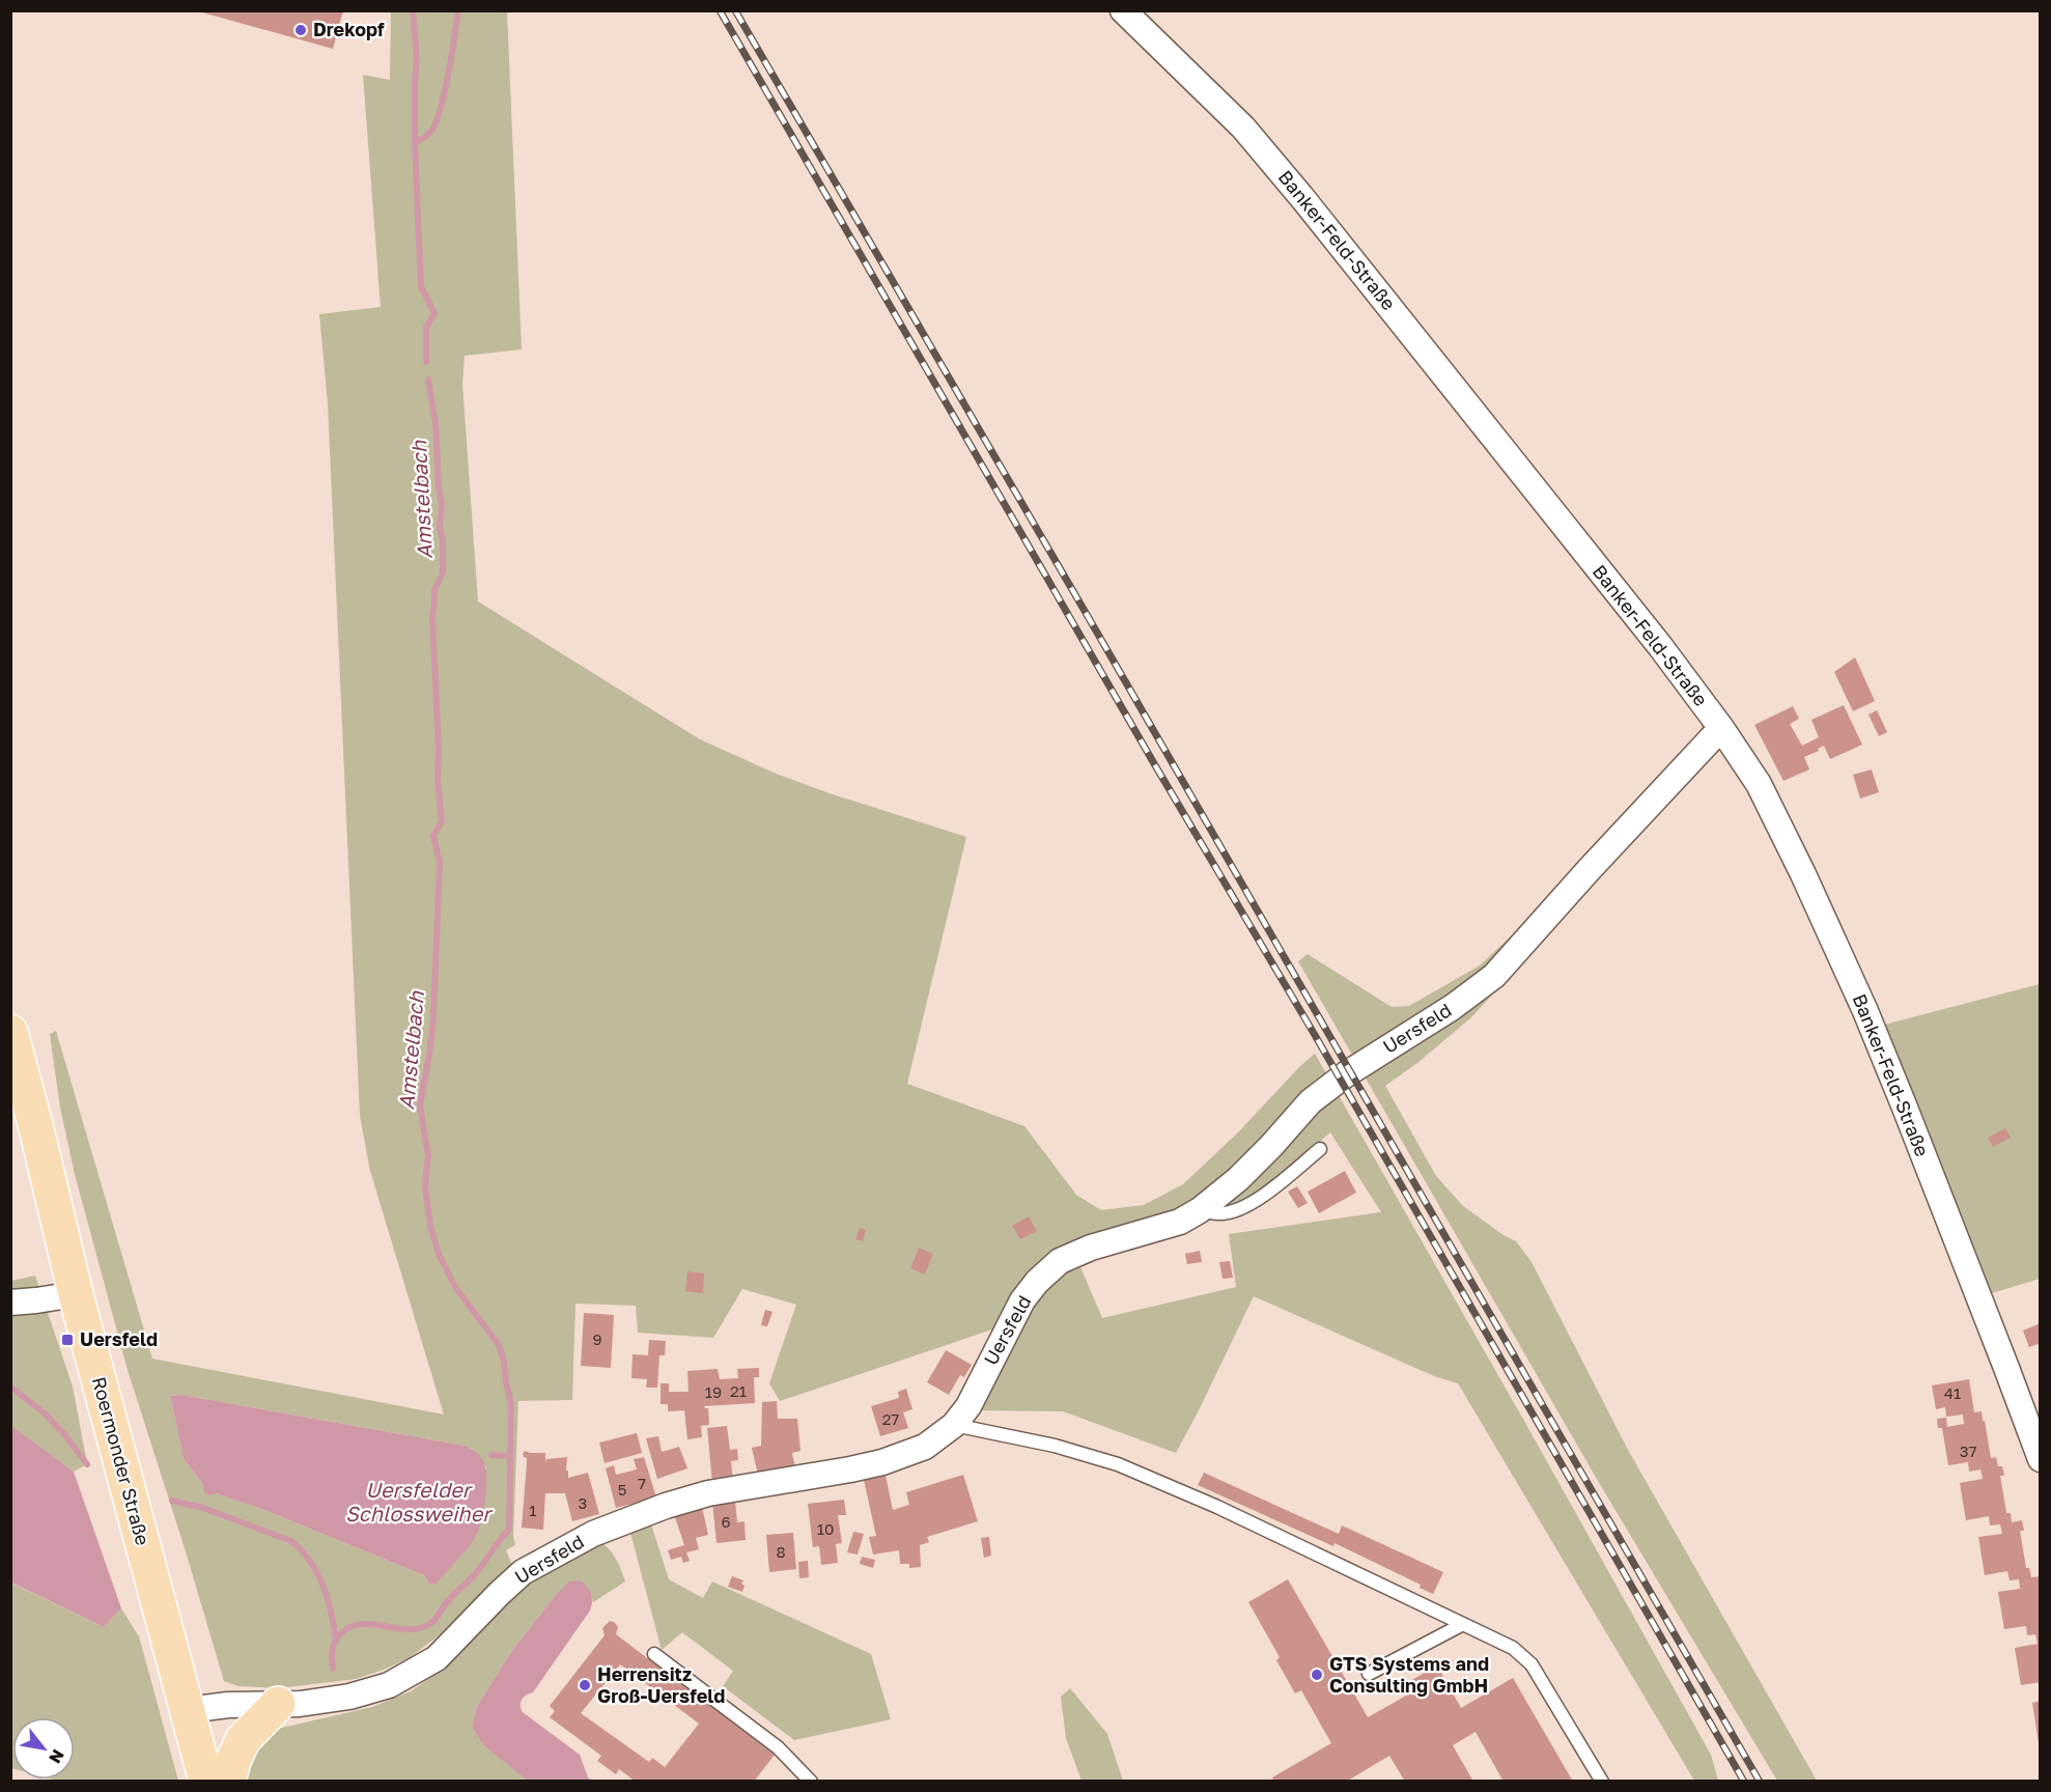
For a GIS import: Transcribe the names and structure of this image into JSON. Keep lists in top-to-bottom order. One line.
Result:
{"streets":{"main road":["Roermonder Straße"],"street":["Banker-Feld-Straße","Uersfeld"]},"crossings":[["Banker-Feld-Straße","Uersfeld"],["Uersfeld","Roermonder Straße"]],"water":["Amstelbach","Uersfelder Schlossweiher"],"places":{"other":["Drekopf","GTS Systems and Consulting GmbH","Herrensitz Groß-Uersfeld"],"transit":["Uersfeld"]},"house_numbers":["9","21","19","41","27","37","7","5","3","1","6","10","8"],"north":"bottom right"}
